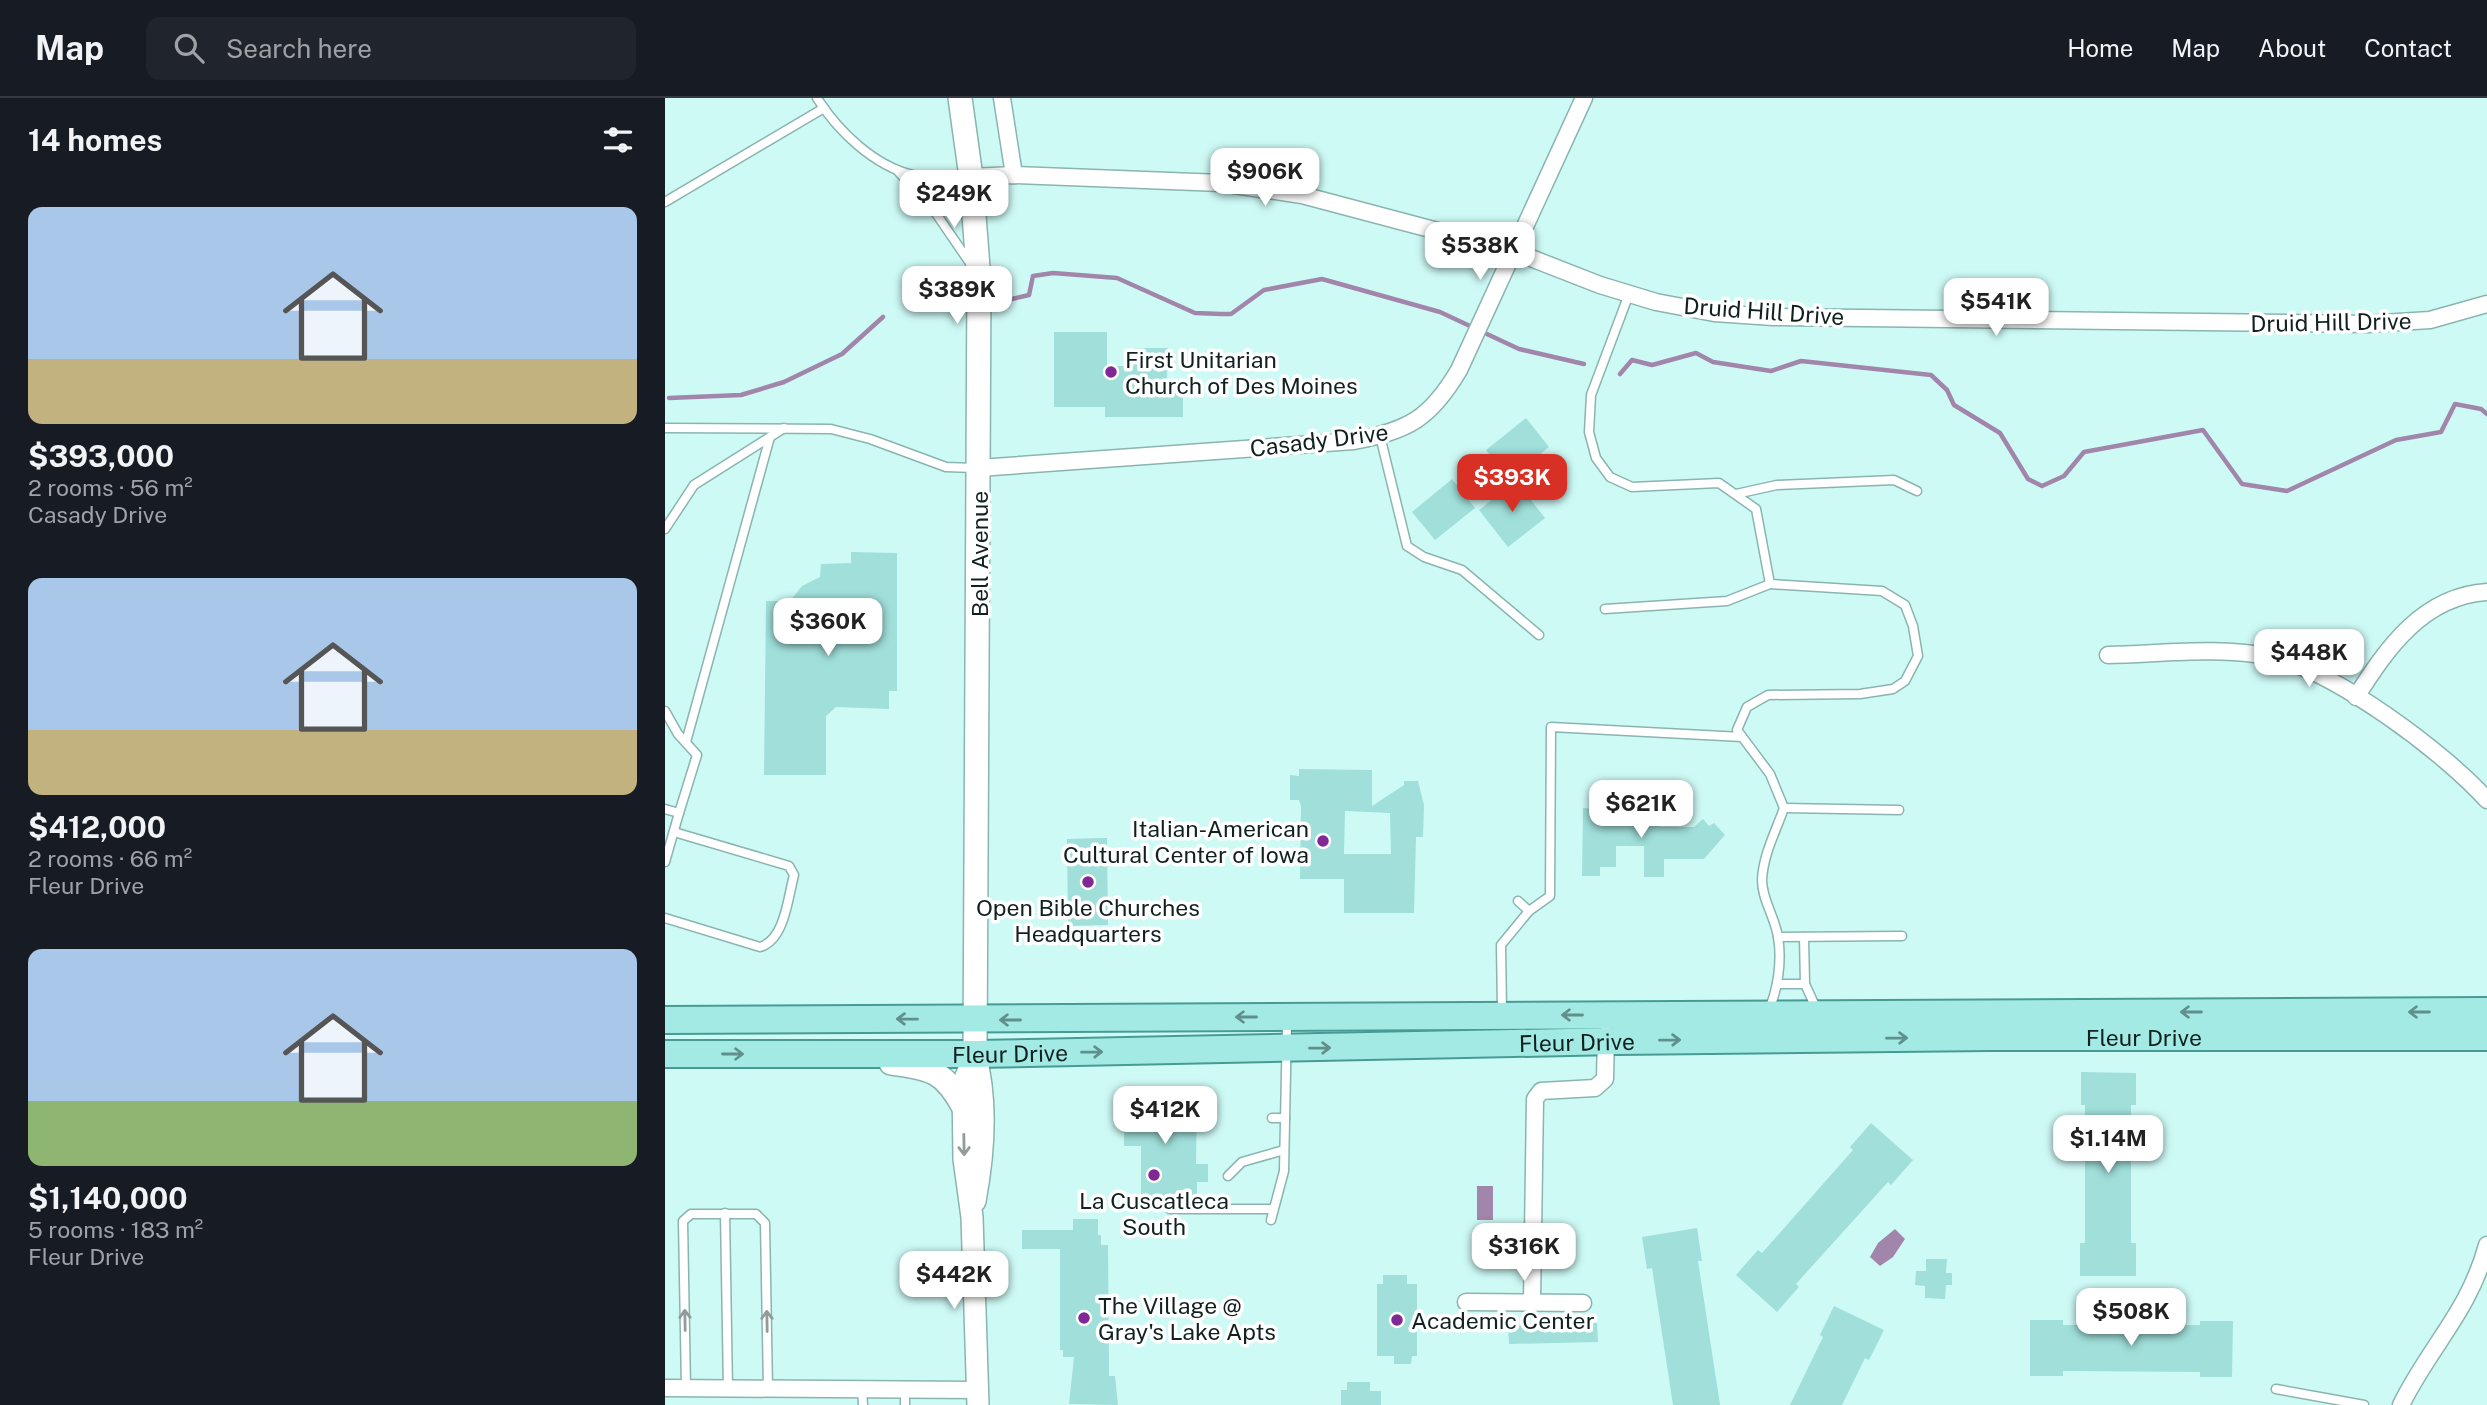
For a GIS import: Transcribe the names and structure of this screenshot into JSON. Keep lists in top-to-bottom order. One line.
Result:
{"streets":{"main road":["Bell Avenue","Fleur Drive"],"street":["Druid Hill Drive","Casady Drive"]},"crossings":[["Druid Hill Drive","Casady Drive"],["Casady Drive","Bell Avenue"],["Bell Avenue","Fleur Drive"]],"places":["First Unitarian Church of Des Moines","Italian-American Cultural Center of Iowa","Open Bible Churches Headquarters","La Cuscatleca South","The Village @ Gray's Lake Apts","Academic Center"],"page":{"header":"Map","search":"Search here","nav":["Home","Map","About","Contact"],"heading":"14 homes","price":["$906K","$249K","$538K","$389K","$541K","$393K","$360K","$448K","$621K","$412K","$1.14M","$316K","$442K","$508K"],"list":[{"name":"$393,000","note":"2 rooms · 56 m² · Casady Drive"},{"name":"$412,000","note":"2 rooms · 66 m² · Fleur Drive"},{"name":"$1,140,000","note":"5 rooms · 183 m² · Fleur Drive"}]}}
